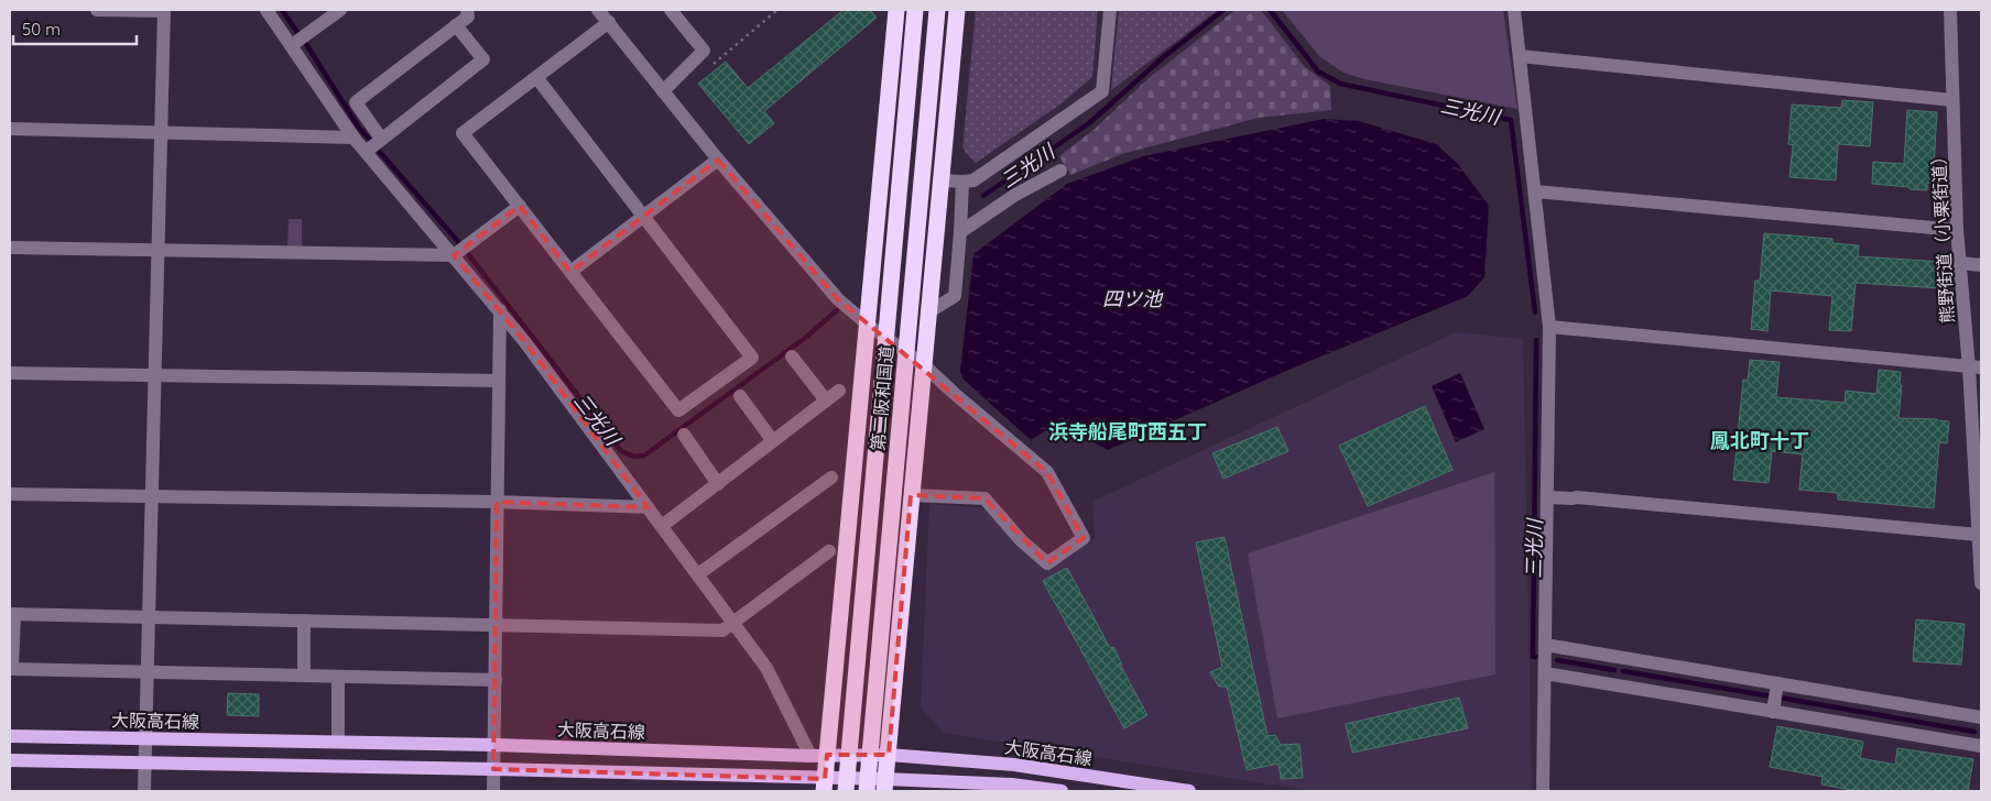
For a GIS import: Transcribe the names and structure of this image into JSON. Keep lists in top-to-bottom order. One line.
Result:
{"streets":{"highway":["第二阪和国道"],"main road":["大阪高石線"],"street":["熊野街道（小栗街道）"]},"districts":["浜寺船尾町西五丁","鳳北町十丁"],"water":["三光川","四ツ池"],"scale_bar":"50 m"}
